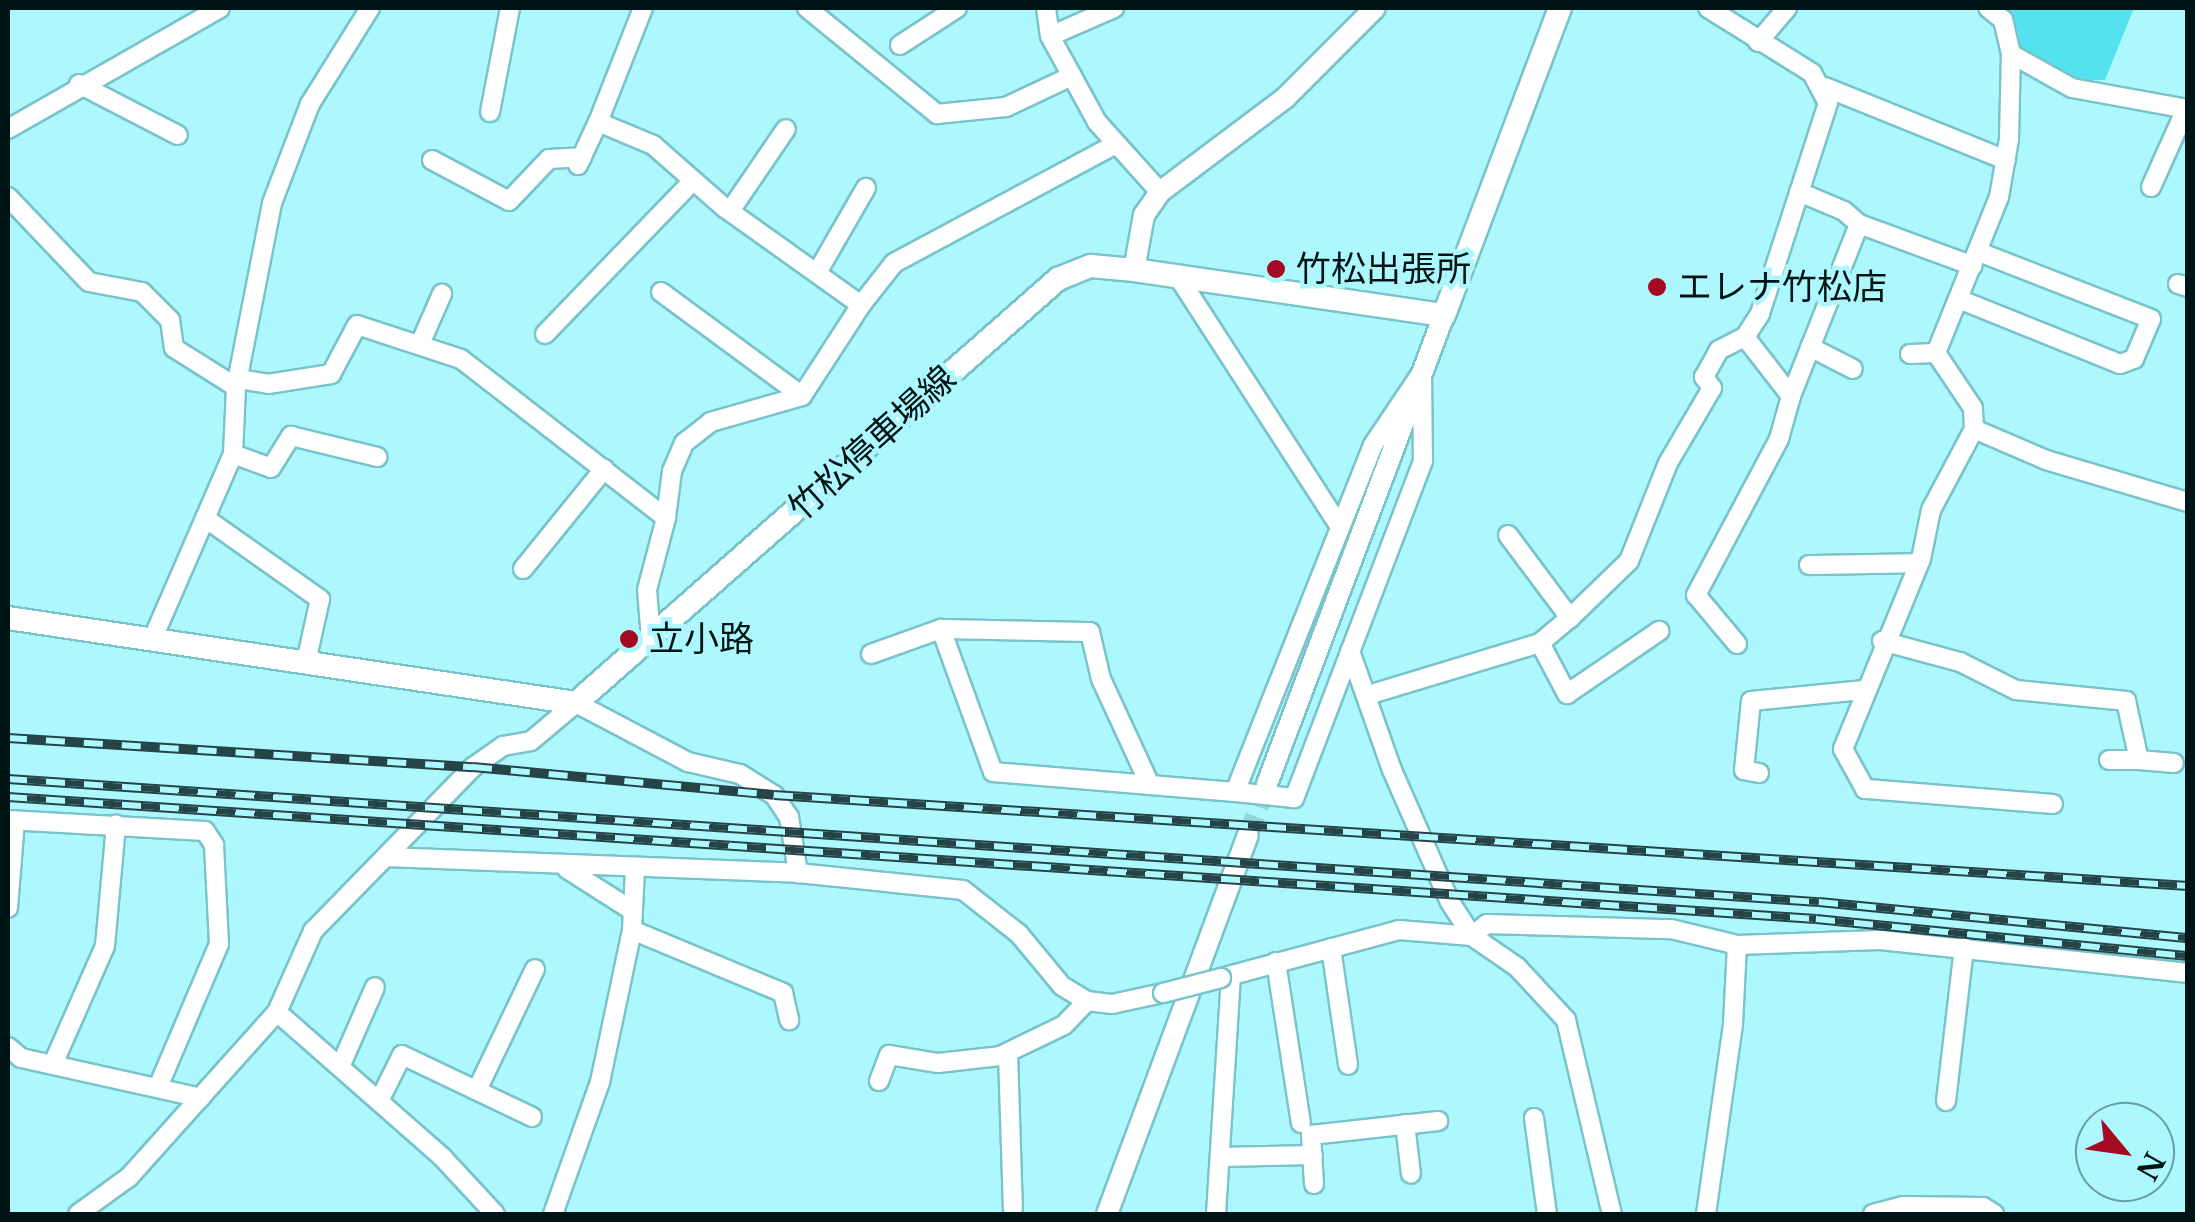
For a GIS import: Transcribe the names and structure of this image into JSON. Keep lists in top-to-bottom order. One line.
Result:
{"streets":{"main road":["竹松停車場線"]},"places":["竹松出張所","エレナ竹松店","立小路"],"north":"bottom right"}
